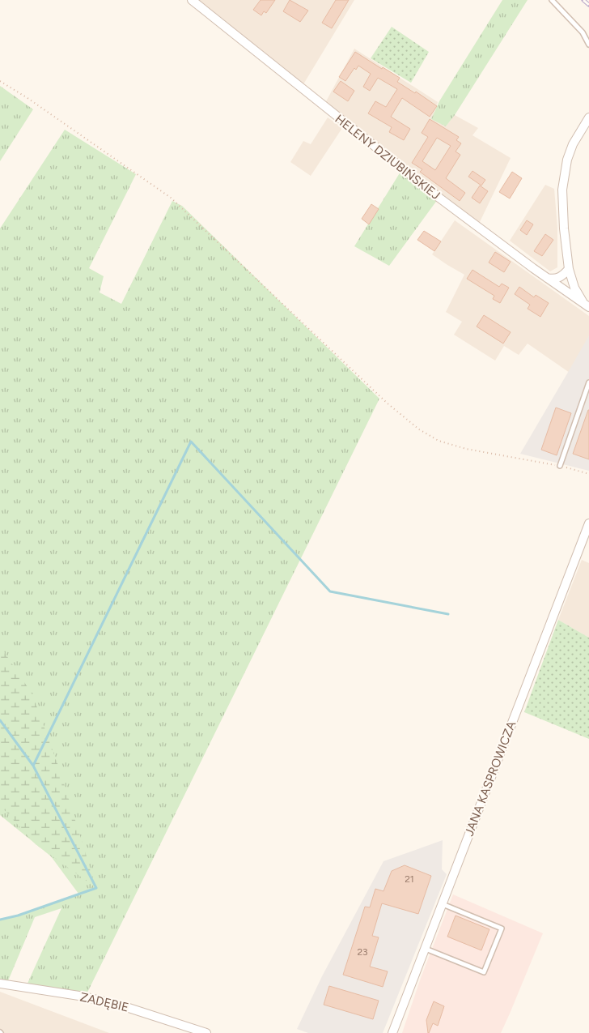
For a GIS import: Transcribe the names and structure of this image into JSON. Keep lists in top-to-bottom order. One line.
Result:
{"streets":{"street":["HELENY DZIUBIŃSKIEJ","JANA KASPROWICZA","ZADĘBIE"]},"house_numbers":["21","23"]}
